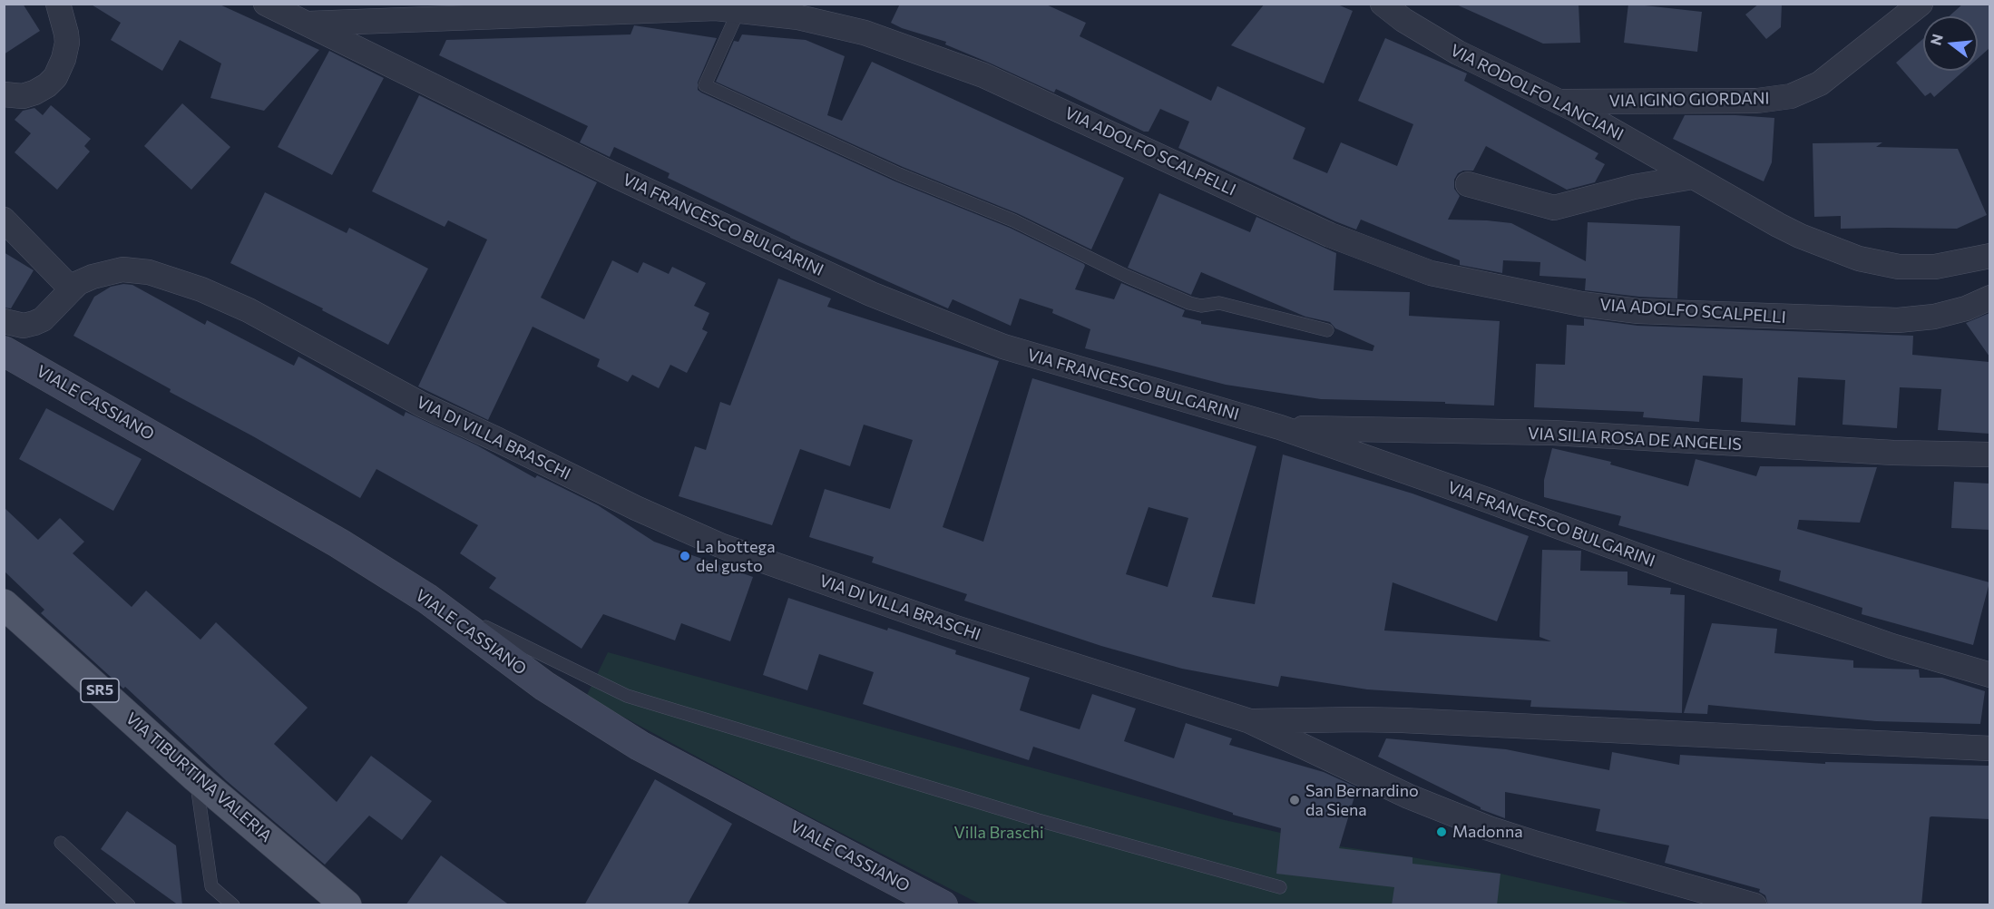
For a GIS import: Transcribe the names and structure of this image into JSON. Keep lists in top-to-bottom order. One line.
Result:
{"streets":{"main road":["SR5","VIA TIBURTINA VALERIA"],"street":["VIA RODOLFO LANCIANI","VIA IGINO GIORDANI","VIA ADOLFO SCALPELLI","VIA FRANCESCO BULGARINI","VIALE CASSIANO","VIA DI VILLA BRASCHI","VIA SILIA ROSA DE ANGELIS"]},"crossings":[["VIA RODOLFO LANCIANI","VIA IGINO GIORDANI"],["VIA ADOLFO SCALPELLI","VIA FRANCESCO BULGARINI"],["VIA FRANCESCO BULGARINI","VIA SILIA ROSA DE ANGELIS"]],"parks":["Villa Braschi"],"places":["La bottega del gusto","San Bernardino da Siena","Madonna"],"north":"left"}
